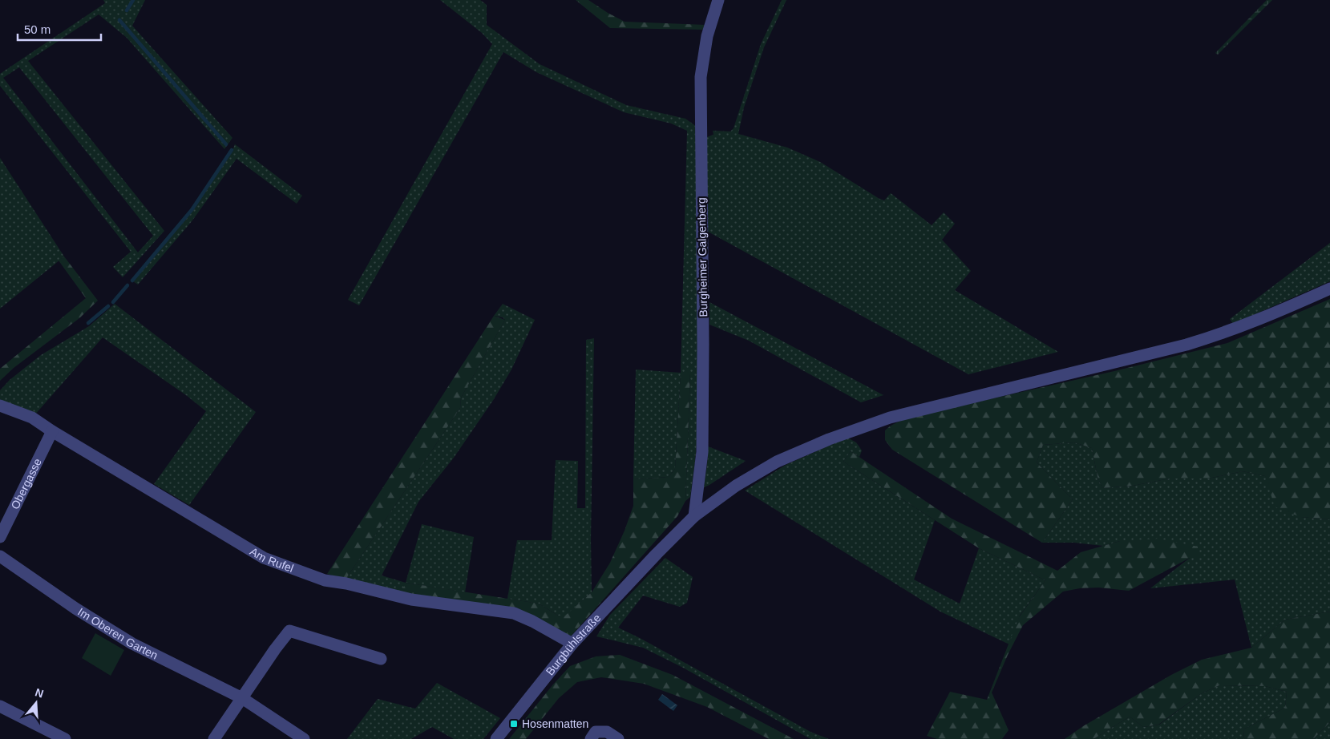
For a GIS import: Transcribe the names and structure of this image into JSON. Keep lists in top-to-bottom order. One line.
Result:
{"streets":{"street":["Burgheimer Galgenberg","Obergasse","Am Rufel","Im Oberen Garten","Burgbühlstraße"]},"crossings":[["Burgheimer Galgenberg","Burgbühlstraße"],["Obergasse","Am Rufel"],["Am Rufel","Burgbühlstraße"]],"places":{"transit":["Hosenmatten"]},"scale_bar":"50 m","north":"top"}
